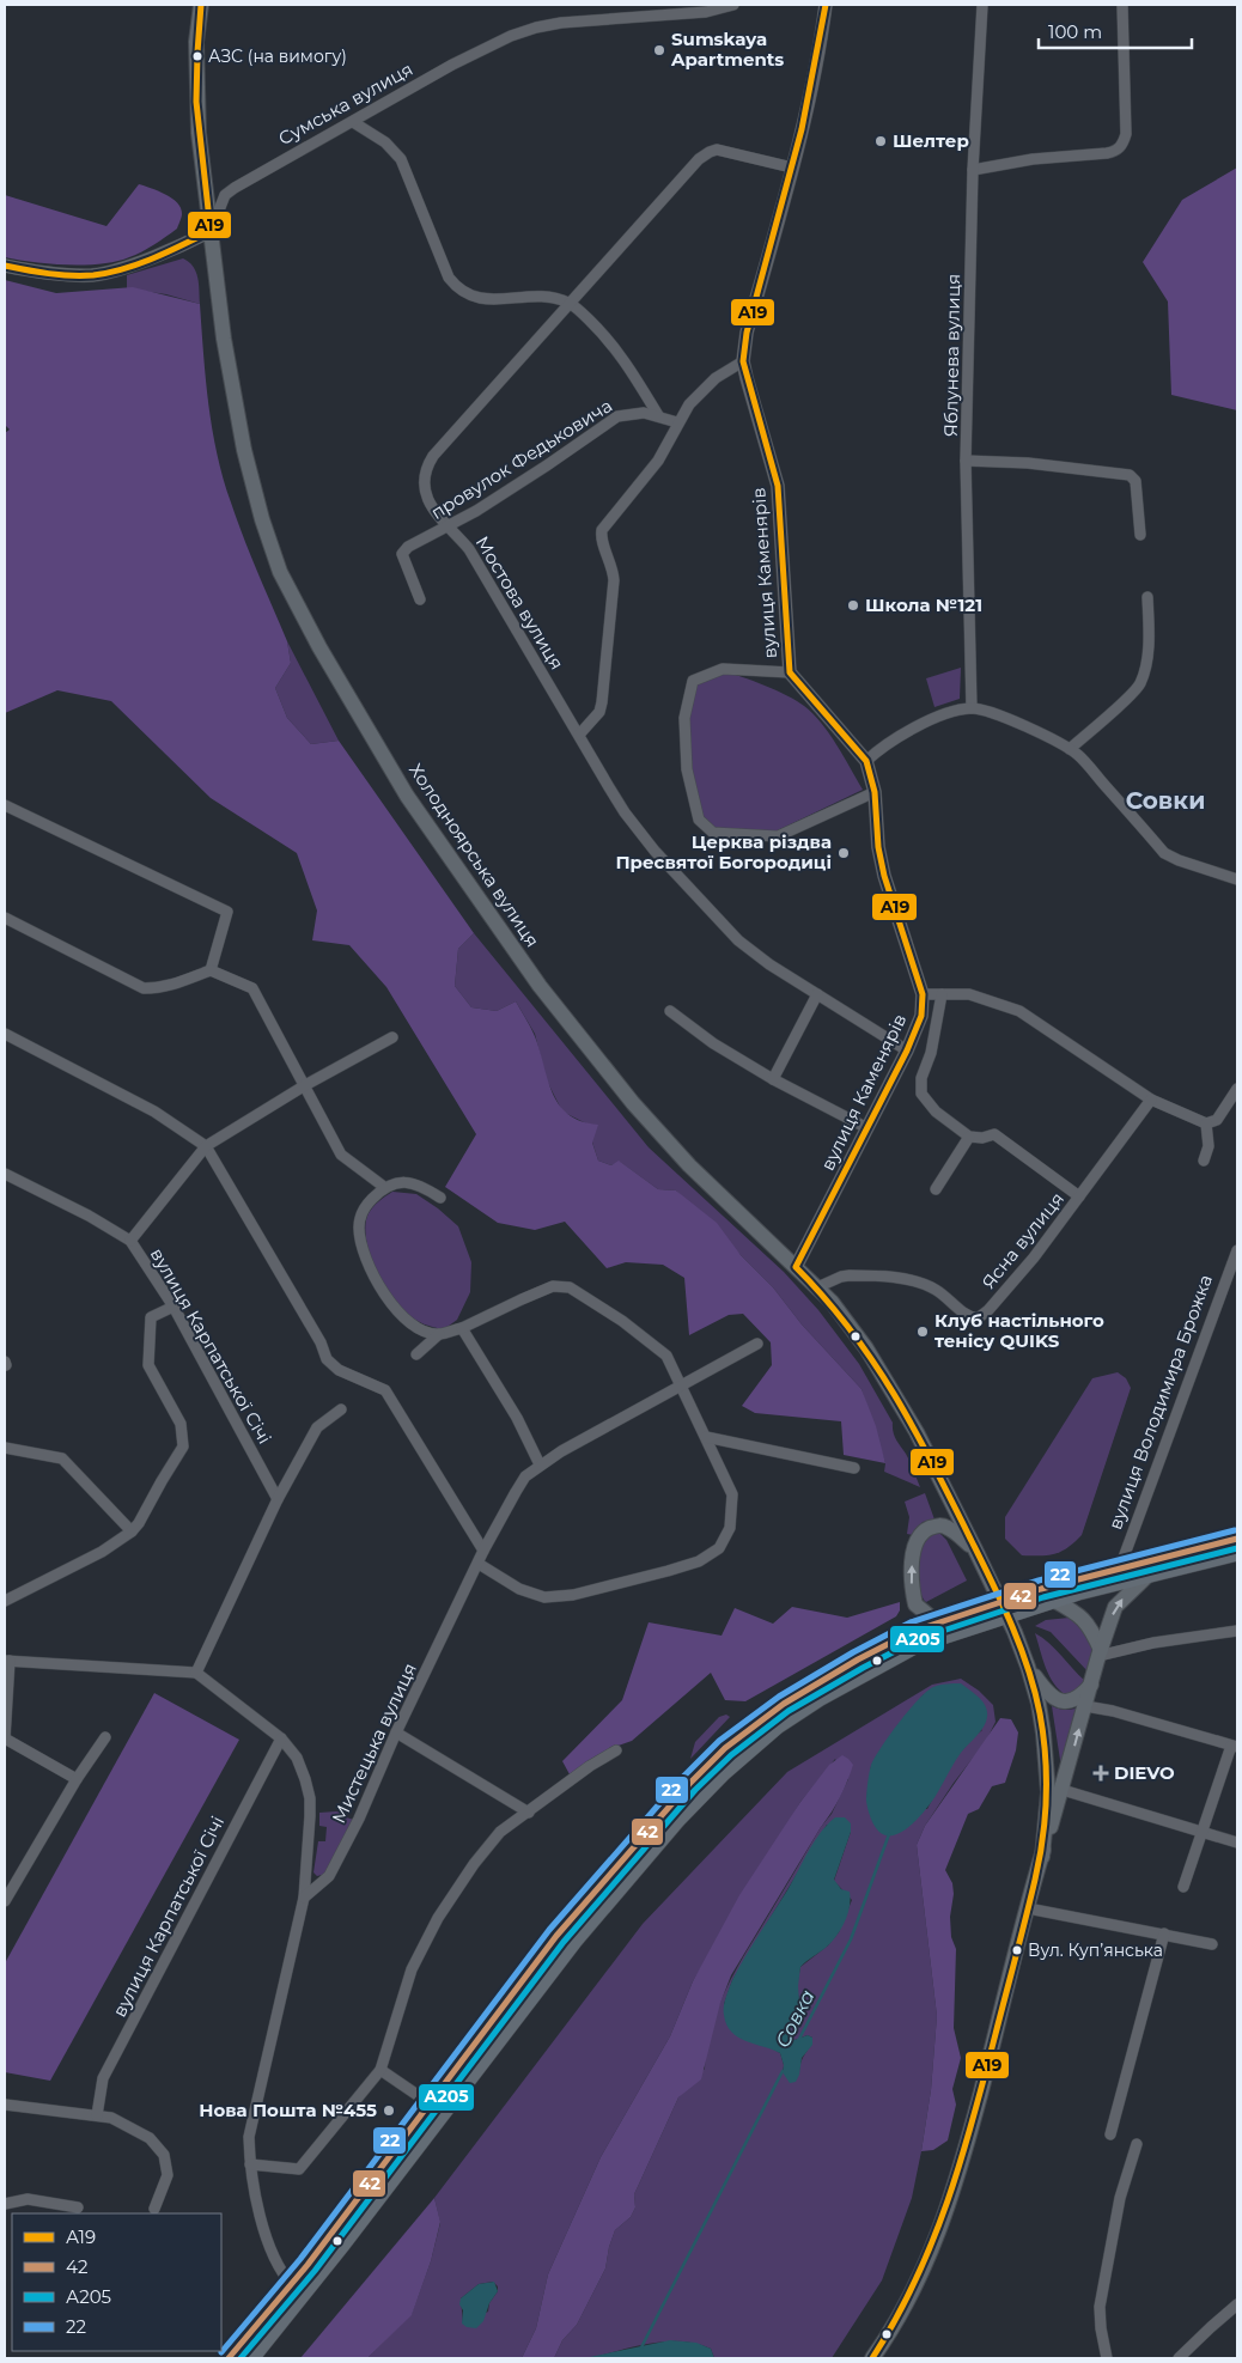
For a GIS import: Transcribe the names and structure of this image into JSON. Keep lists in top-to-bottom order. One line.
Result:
{"streets":{"main road":["Холодноярська вулиця"],"street":["Сумська вулиця","Яблунева вулиця","провулок Федьковича","вулиця Каменярів","Мостова вулиця","Ясна вулиця","вулиця Карпатської Січі","вулиця Володимира Брожка","Мистецька вулиця"]},"crossings":[["Сумська вулиця","Холодноярська вулиця"],["провулок Федьковича","Мостова вулиця"],["вулиця Каменярів","Мостова вулиця"],["вулиця Каменярів","Холодноярська вулиця"],["Холодноярська вулиця","Ясна вулиця"]],"districts":["Совки"],"water":["Совка"],"places":{"other":["Sumskaya Apartments","АЗС (на вимогу)","Шелтер","Школа №121","Церква різдва Пресвятої Богородиці","Клуб настільного тенісу QUIKS","Вул. Куп’янська","Нова Пошта №455"],"health":["DIEVO"]},"lines":["transit line А19","transit line 22","transit line 42","transit line А205"],"legend":["А19","42","А205","22"],"scale_bar":"100 m"}
